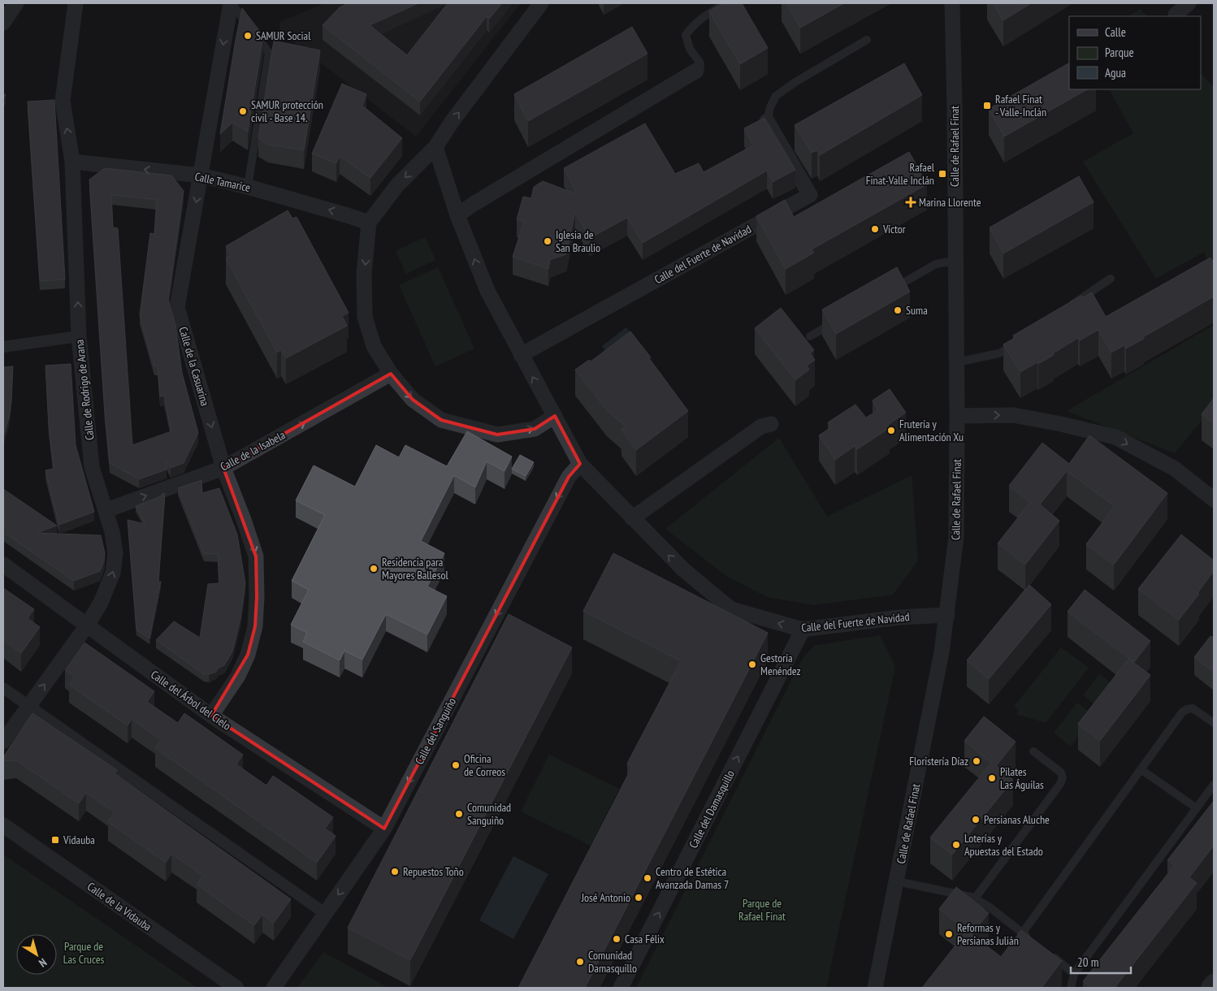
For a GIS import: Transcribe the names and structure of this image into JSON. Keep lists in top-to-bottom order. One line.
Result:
{"streets":{"street":["Calle de Rafael Finat","Calle Tamarice","Calle del Fuerte de Navidad","Calle de la Casuarina","Calle de Rodrigo de Arana","Calle de la Isabela","Calle del Árbol del Cielo","Calle del Sanguiño","Calle del Damasquillo","Calle de la Vidauba"]},"crossings":[["Calle de Rafael Finat","Calle del Fuerte de Navidad"],["Calle Tamarice","Calle de la Casuarina"],["Calle Tamarice","Calle de Rodrigo de Arana"],["Calle del Fuerte de Navidad","Calle del Sanguiño"],["Calle del Fuerte de Navidad","Calle del Damasquillo"],["Calle de la Casuarina","Calle de la Isabela"],["Calle de la Casuarina","Calle del Árbol del Cielo"],["Calle de Rodrigo de Arana","Calle de la Isabela"],["Calle de Rodrigo de Arana","Calle del Árbol del Cielo"],["Calle del Árbol del Cielo","Calle del Sanguiño"]],"one_way":["Calle Tamarice","Calle de la Casuarina","Calle de Rodrigo de Arana","Calle de la Isabela","Calle del Sanguiño","Calle del Damasquillo"],"parks":["Parque de Rafael Finat","Parque de Las Cruces"],"places":{"other":["SAMUR Social","SAMUR protección civil - Base 14.","Víctor","Iglesia de San Braulio","Suma","Frutería y Alimentación Xu","Residencia para Mayores Ballesol","Gestoría Menéndez","Floristería Díaz","Oficina de Correos","Pilates Las Águilas","Comunidad Sanguiño","Persianas Aluche","Loterías y Apuestas del Estado","Repuestos Toño","Centro de Estética Avanzada Damas 7","José Antonio","Reformas y Persianas Julián","Casa Félix","Comunidad Damasquillo"],"transit":["Rafael Finat - Valle-Inclán","Rafael Finat-Valle Inclán","Vidauba"],"health":["Marina Llorente"]},"legend":["Calle","Parque","Agua"],"scale_bar":"20 m","north":"bottom right"}
